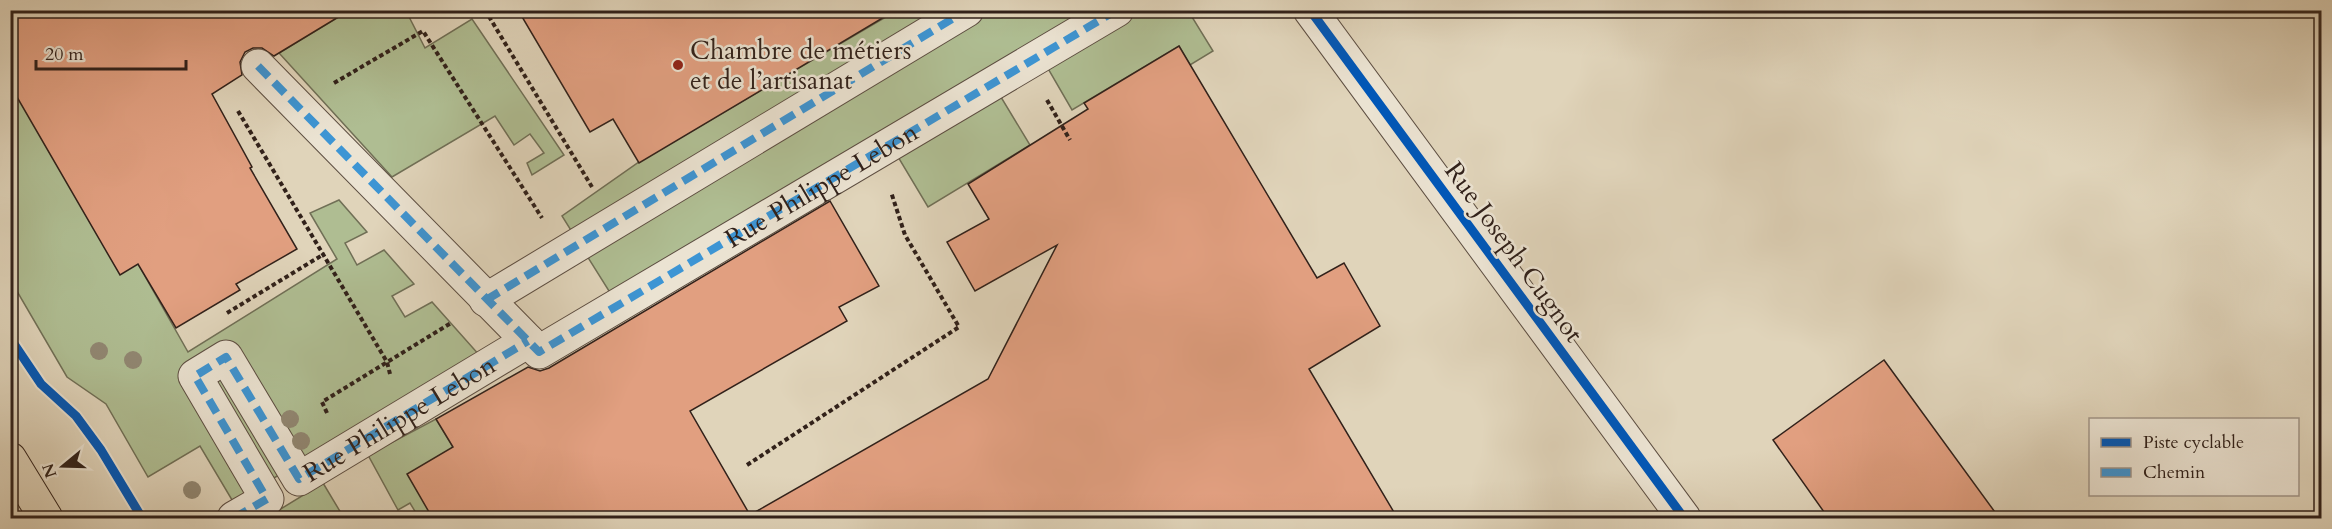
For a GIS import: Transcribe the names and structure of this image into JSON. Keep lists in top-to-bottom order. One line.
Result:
{"streets":{"street":["Rue Philippe Lebon","Rue Joseph Cugnot"]},"places":["Chambre de métiers et de l’artisanat"],"legend":["Piste cyclable","Chemin"],"scale_bar":"20 m","north":"left"}
